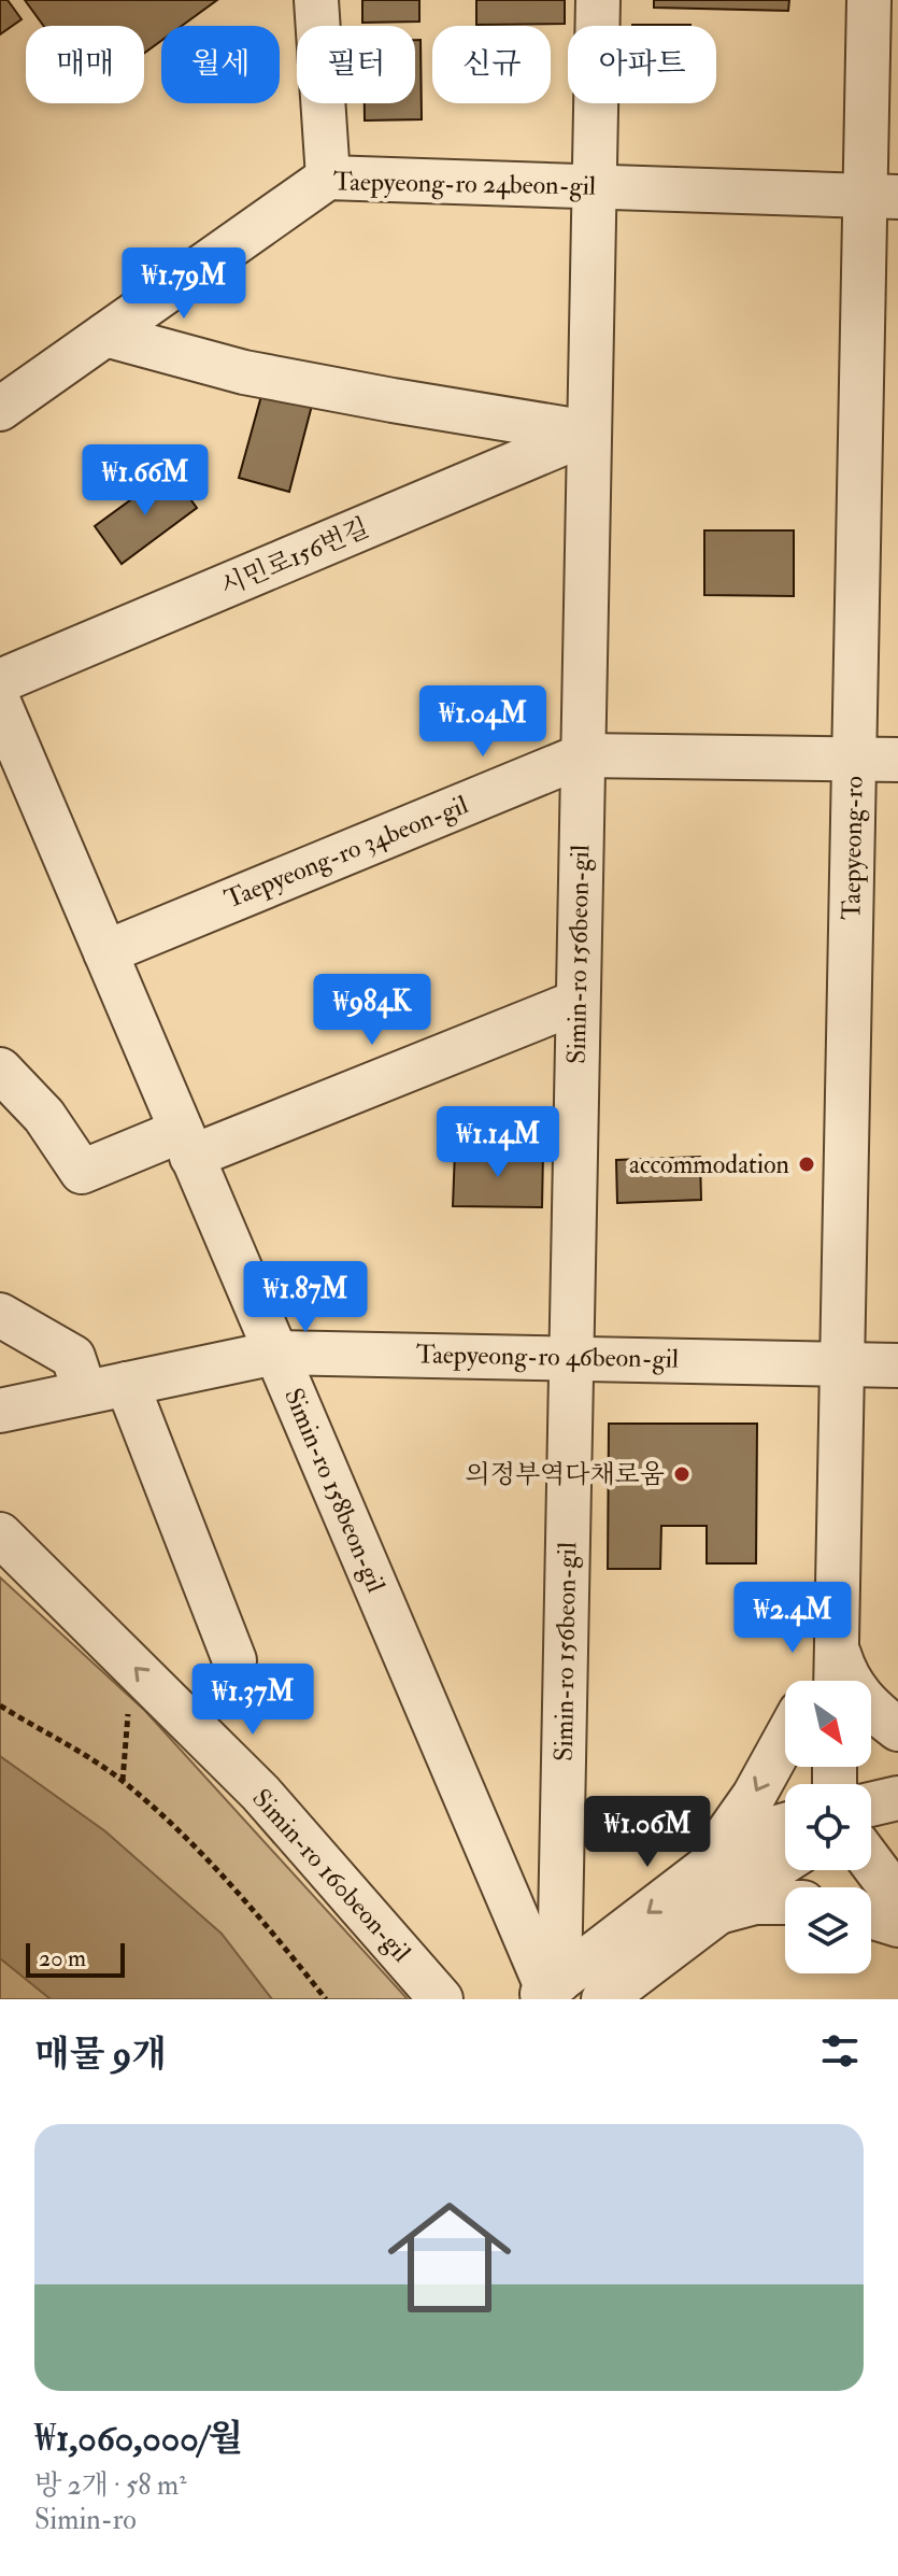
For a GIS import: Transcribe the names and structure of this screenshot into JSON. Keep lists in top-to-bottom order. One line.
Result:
{"streets":{"street":["Taepyeong-ro 24beon-gil","시민로156번길","Taepyeong-ro","Taepyeong-ro 34beon-gil","Simin-ro 156beon-gil","Taepyeong-ro 46beon-gil","Simin-ro 158beon-gil","Simin-ro 160beon-gil"]},"crossings":[["Taepyeong-ro 24beon-gil","Taepyeong-ro"],["Taepyeong-ro 24beon-gil","Simin-ro 156beon-gil"],["시민로156번길","Simin-ro 156beon-gil"],["Taepyeong-ro","Taepyeong-ro 34beon-gil"],["Taepyeong-ro","Taepyeong-ro 46beon-gil"],["Taepyeong-ro 34beon-gil","Simin-ro 156beon-gil"],["Taepyeong-ro 34beon-gil","Simin-ro 158beon-gil"],["Simin-ro 156beon-gil","Taepyeong-ro 46beon-gil"],["Simin-ro 156beon-gil","Simin-ro 158beon-gil"],["Taepyeong-ro 46beon-gil","Simin-ro 158beon-gil"]],"places":["accommodation","의정부역다채로움"],"scale_bar":"20 m","north":"bottom right","page":{"chip":["매매","월세","필터","신규","아파트"],"price":["₩1.79M","₩1.66M","₩1.04M","₩984K","₩1.14M","₩1.87M","₩2.4M","₩1.37M","₩1.06M"],"scale":"20 m","heading":"매물 9개","list":[{"name":"₩1,060,000/월","note":"방 2개 · 58 m² · Simin-ro"}]}}
